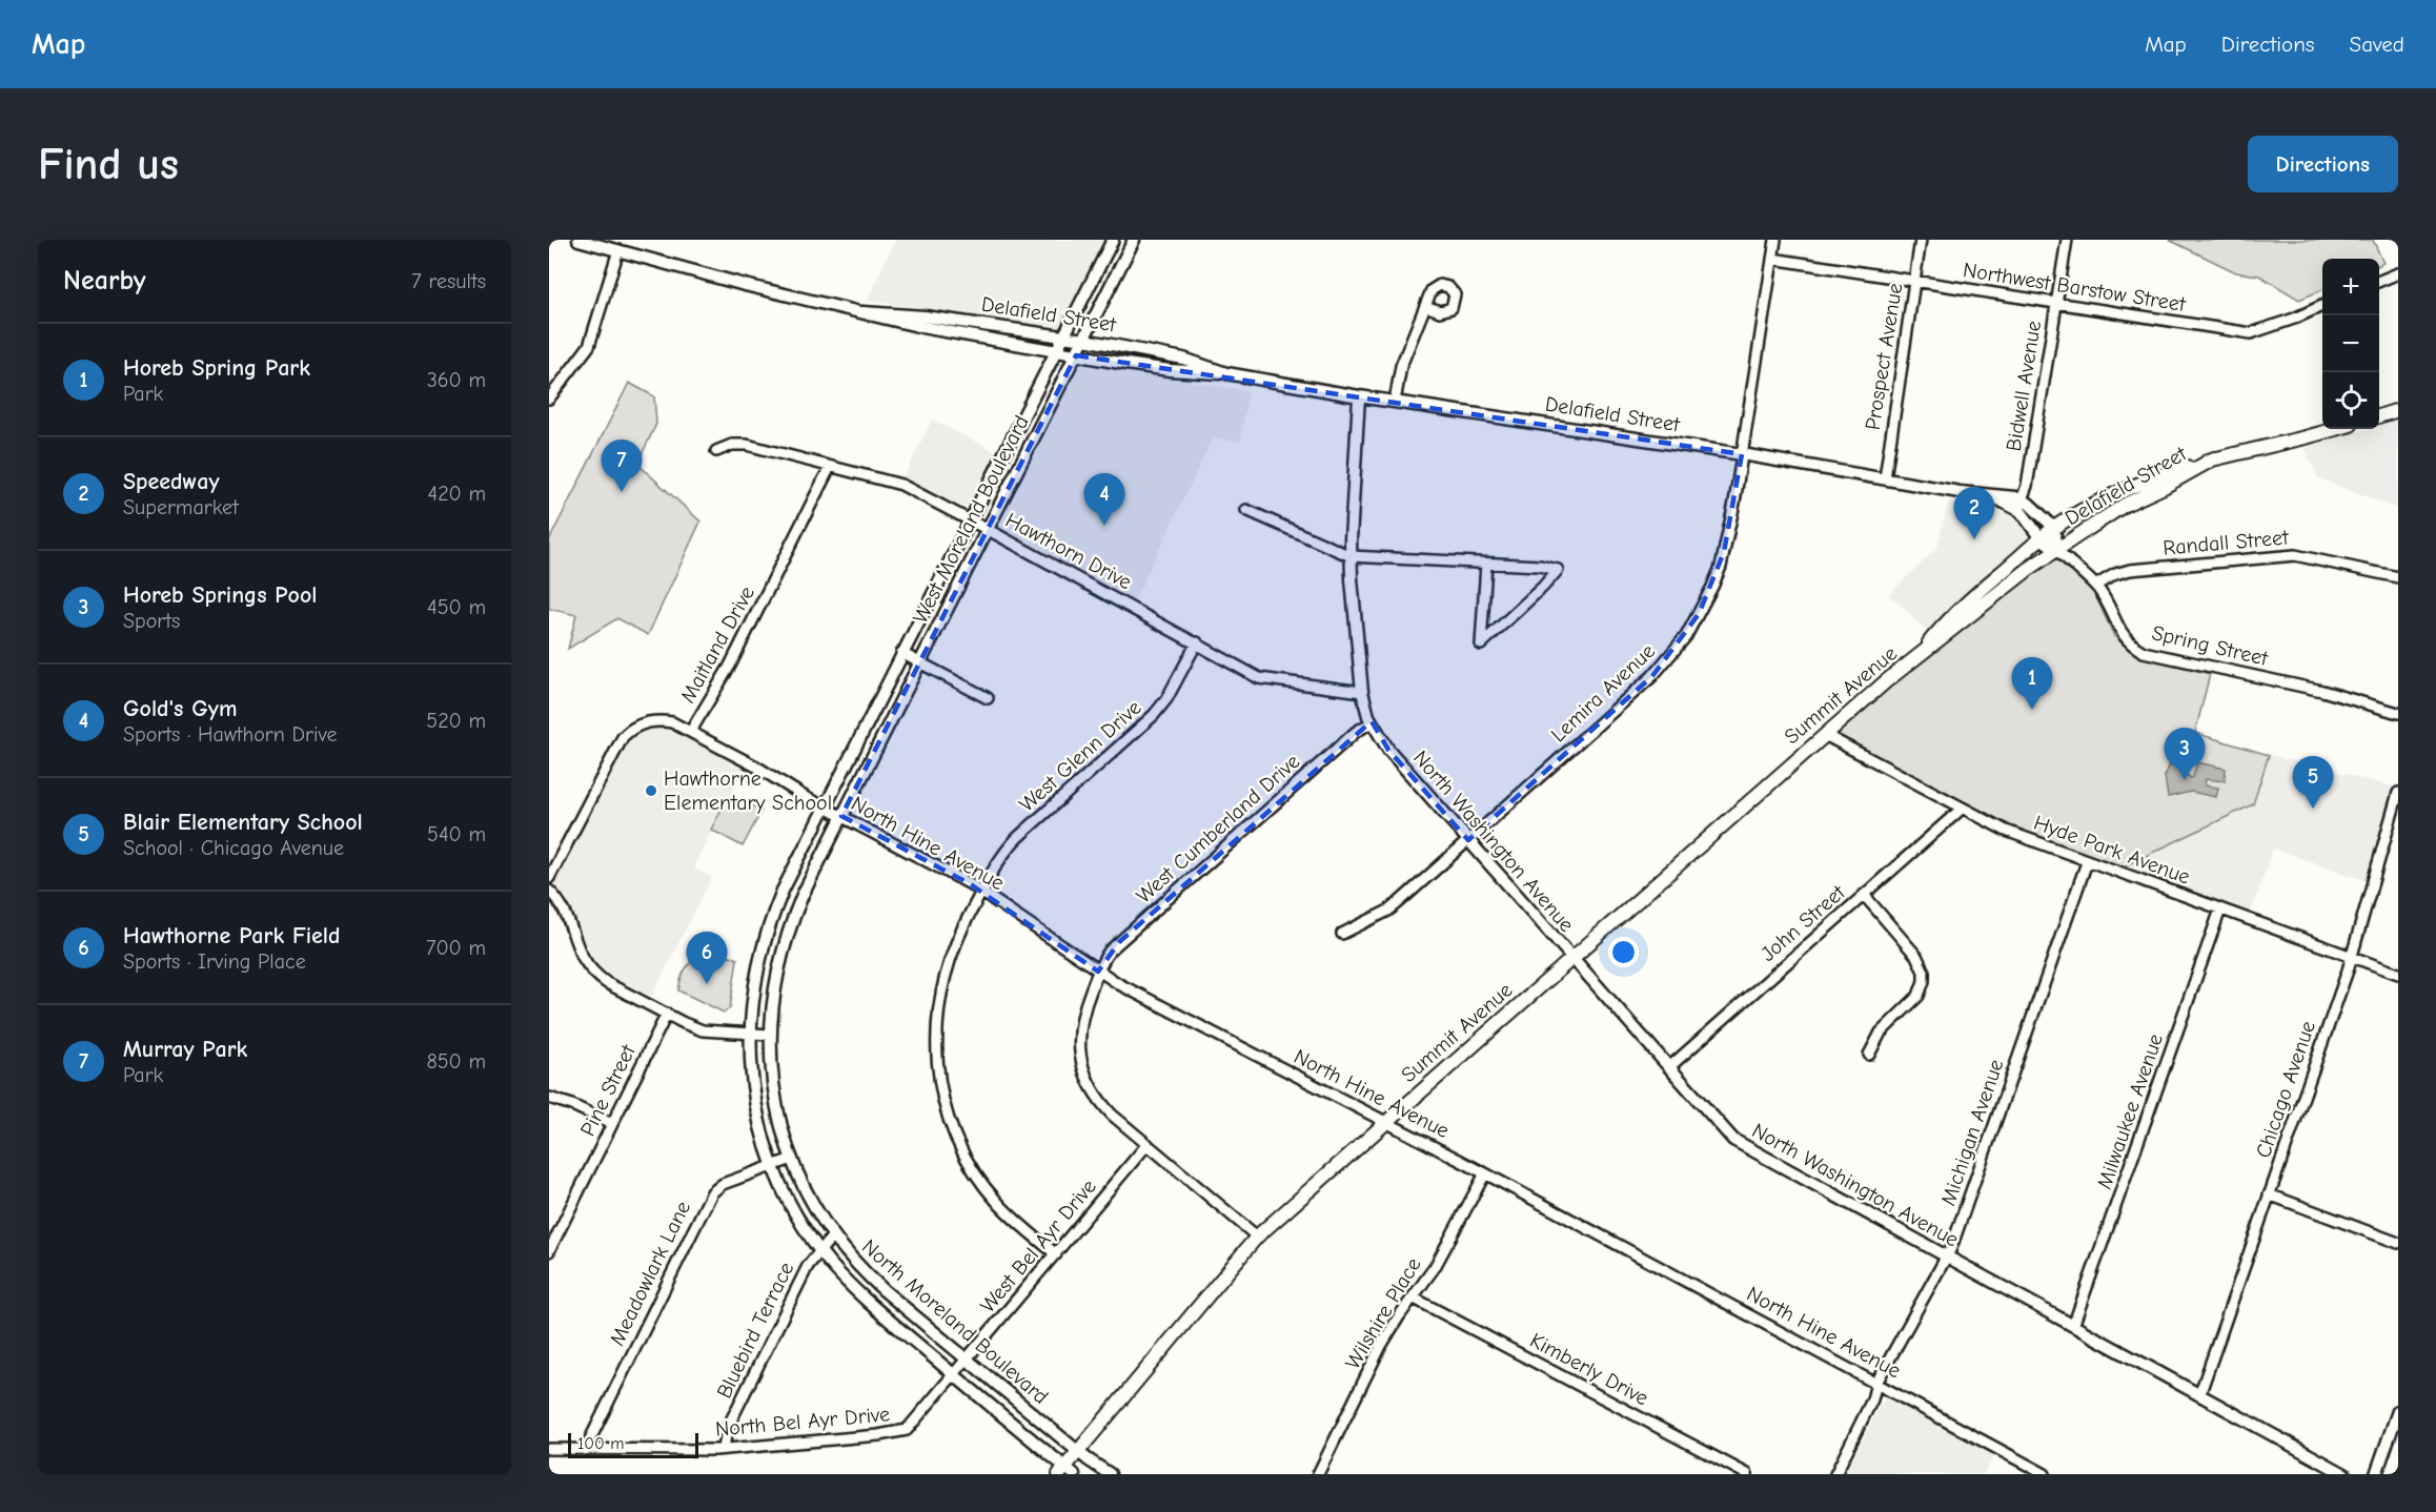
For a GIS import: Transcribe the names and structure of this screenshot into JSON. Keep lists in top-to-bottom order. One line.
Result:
{"streets":{"main road":["Delafield Street","Summit Avenue"],"street":["Northwest Barstow Street","Prospect Avenue","Bidwell Avenue","West Moreland Boulevard","Randall Street","Hawthorn Drive","Maitland Drive","Spring Street","Lemira Avenue","West Glenn Drive","West Cumberland Drive","North Washington Avenue","North Hine Avenue","Hyde Park Avenue","John Street","Chicago Avenue","Pine Street","Milwaukee Avenue","Michigan Avenue","West Bel Ayr Drive","Meadowlark Lane","Wilshire Place","North Moreland Boulevard","Bluebird Terrace","Kimberly Drive","North Bel Ayr Drive"]},"crossings":[["Northwest Barstow Street","Prospect Avenue"],["Northwest Barstow Street","Bidwell Avenue"],["Northwest Barstow Street","Lemira Avenue"],["Delafield Street","Prospect Avenue"],["Delafield Street","Bidwell Avenue"],["Delafield Street","West Moreland Boulevard"],["Delafield Street","Spring Street"],["Delafield Street","Lemira Avenue"],["Delafield Street","Summit Avenue"],["Delafield Street","North Washington Avenue"],["West Moreland Boulevard","Hawthorn Drive"],["West Moreland Boulevard","North Hine Avenue"],["West Moreland Boulevard","North Moreland Boulevard"],["Randall Street","Spring Street"],["Hawthorn Drive","Maitland Drive"],["Hawthorn Drive","West Glenn Drive"],["Hawthorn Drive","North Washington Avenue"],["Maitland Drive","North Hine Avenue"],["Spring Street","Summit Avenue"],["Lemira Avenue","North Washington Avenue"],["Summit Avenue","West Cumberland Drive"],["Summit Avenue","North Washington Avenue"],["Summit Avenue","North Hine Avenue"],["Summit Avenue","Hyde Park Avenue"],["Summit Avenue","North Moreland Boulevard"],["West Glenn Drive","North Hine Avenue"],["West Glenn Drive","West Bel Ayr Drive"],["West Cumberland Drive","North Washington Avenue"],["West Cumberland Drive","North Hine Avenue"],["West Cumberland Drive","West Bel Ayr Drive"],["North Washington Avenue","John Street"],["North Washington Avenue","Chicago Avenue"],["North Washington Avenue","Milwaukee Avenue"],["North Washington Avenue","Michigan Avenue"],["North Hine Avenue","Michigan Avenue"],["North Hine Avenue","Wilshire Place"],["North Hine Avenue","North Moreland Boulevard"],["Hyde Park Avenue","John Street"],["Hyde Park Avenue","Chicago Avenue"],["Hyde Park Avenue","Milwaukee Avenue"],["Hyde Park Avenue","Michigan Avenue"],["West Bel Ayr Drive","North Moreland Boulevard"],["West Bel Ayr Drive","North Bel Ayr Drive"],["Meadowlark Lane","North Moreland Boulevard"],["Meadowlark Lane","North Bel Ayr Drive"],["Wilshire Place","Kimberly Drive"],["North Moreland Boulevard","Bluebird Terrace"],["Bluebird Terrace","North Bel Ayr Drive"]],"places":["Hawthorne Elementary School"],"scale_bar":"100 m","page":{"header":"Map","nav":["Map","Directions","Saved"],"buttons":"Directions","title":"Find us","heading":["Nearby","7 results"],"map_buttons":["+","−"],"list":[{"mark":"1","name":"Horeb Spring Park","note":"Park","value":"360 m"},{"mark":"2","name":"Speedway","note":"Supermarket","value":"420 m"},{"mark":"3","name":"Horeb Springs Pool","note":"Sports","value":"450 m"},{"mark":"4","name":"Gold's Gym","note":"Sports · Hawthorn Drive","value":"520 m"},{"mark":"5","name":"Blair Elementary School","note":"School · Chicago Avenue","value":"540 m"},{"mark":"6","name":"Hawthorne Park Field","note":"Sports · Irving Place","value":"700 m"},{"mark":"7","name":"Murray Park","note":"Park","value":"850 m"}],"pins":["7","4","2","1","3","5","6"],"scale":"100 m"}}
